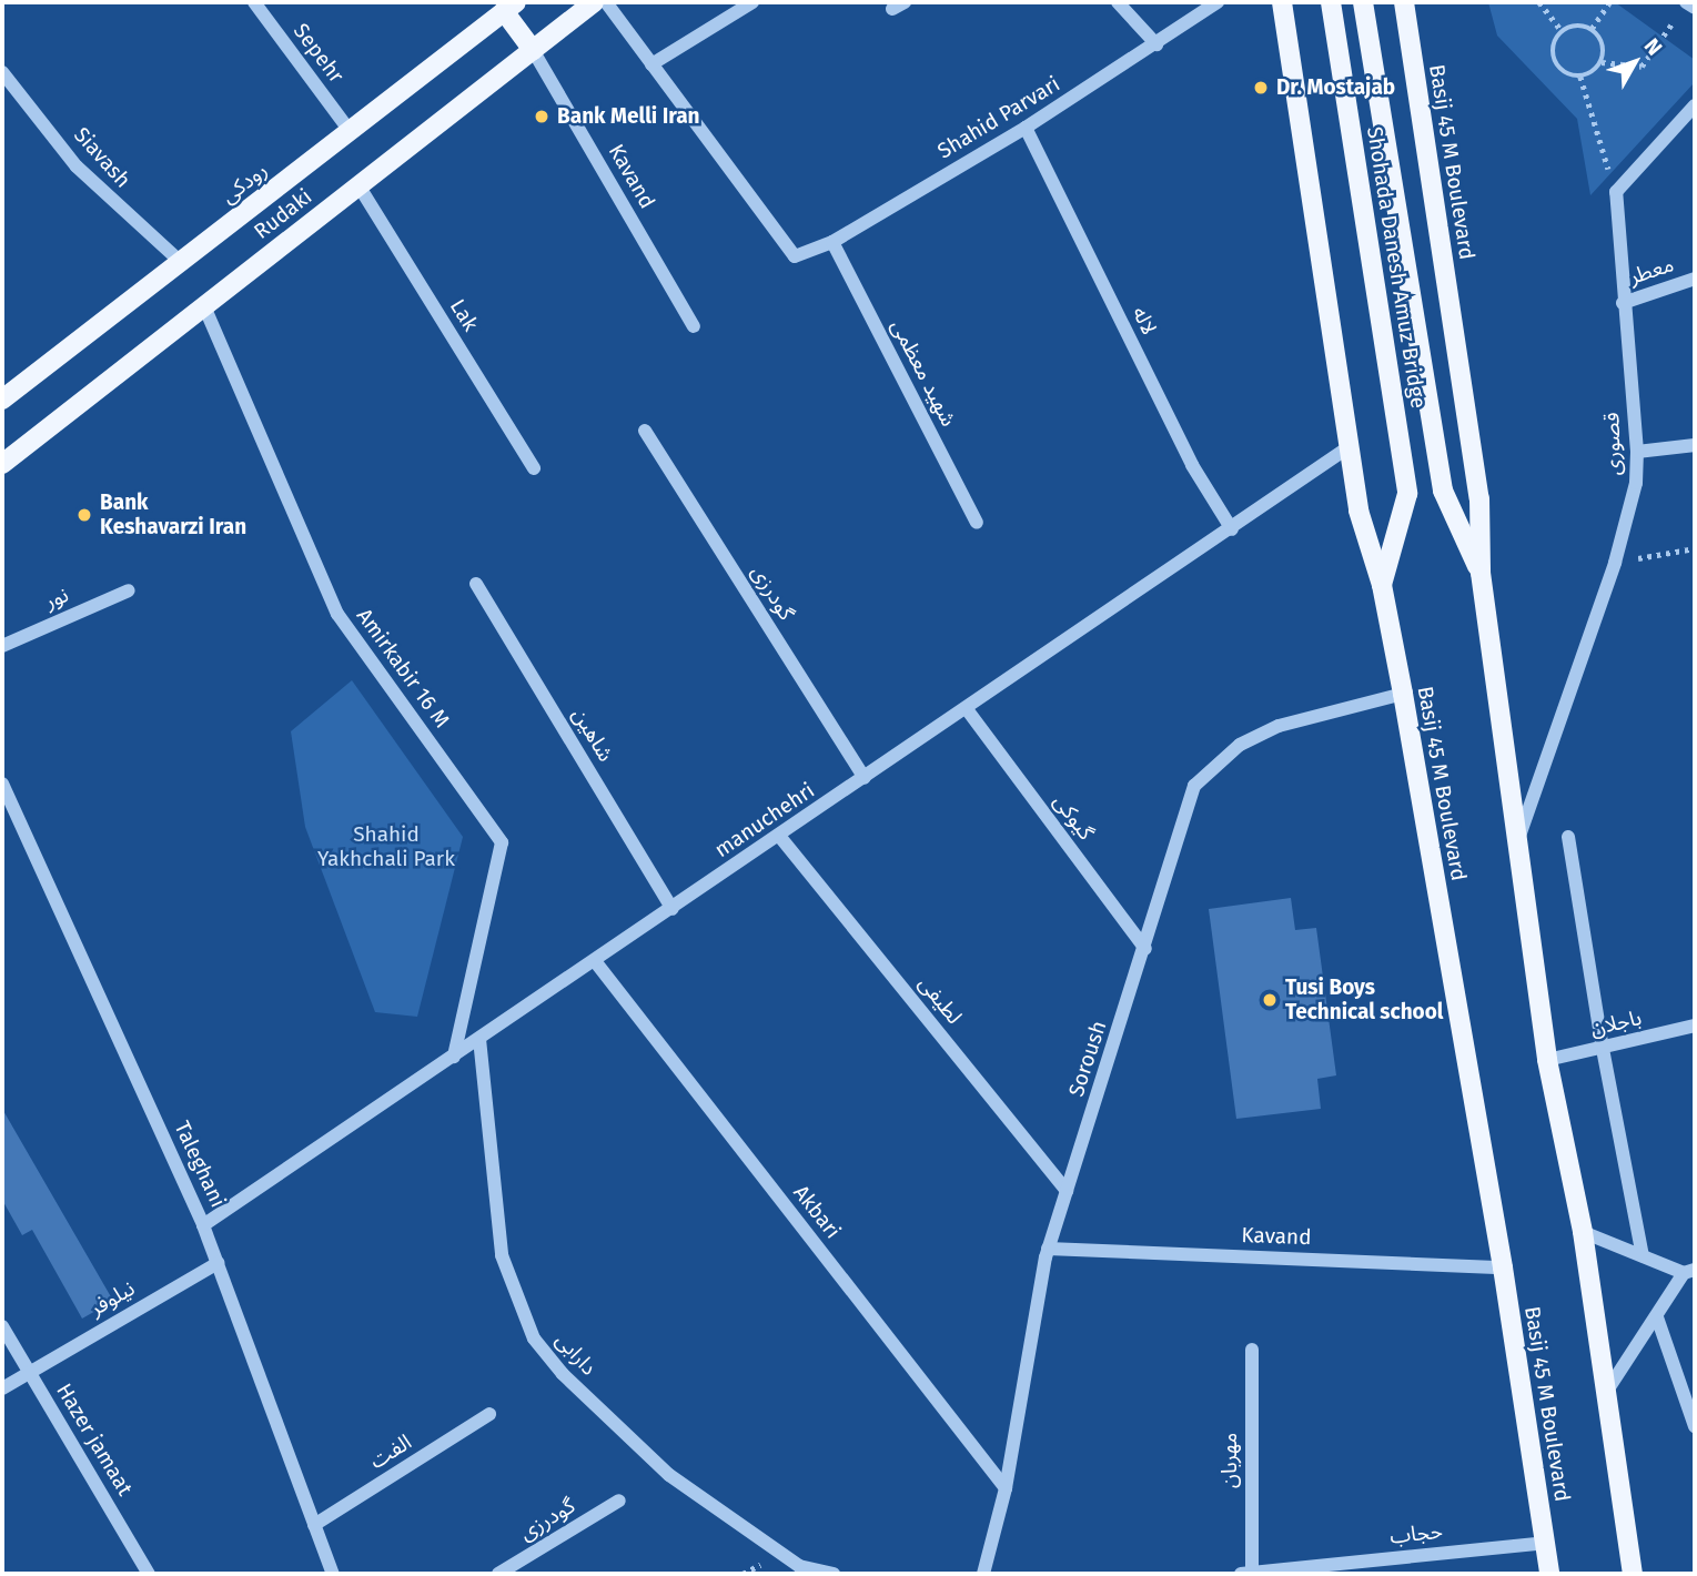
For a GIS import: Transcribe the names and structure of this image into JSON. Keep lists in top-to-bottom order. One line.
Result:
{"streets":{"main road":["Basij 45 M Boulevard","رودکی","Rudaki","Shohada Danesh Amuz Bridge"],"street":["Sepehr","Shahid Parvari","Siavash","Kavand","معطر","Lak","لاله","شهید معظمی","قصوری","گودرزی","نور","Amirkabir 16 M","شاهین","گیوکی","manuchehri","لطیفی","باجلان","Soroush","Taleghani","Akbari","نیلوفر","دارابی","Hazer jamaat","الفت","مهربان","حجاب"]},"crossings":[["Sepehr","رودکی"],["Shahid Parvari","لاله"],["Shahid Parvari","شهید معظمی"],["Siavash","رودکی"],["Basij 45 M Boulevard","Kavand"],["Basij 45 M Boulevard","Shohada Danesh Amuz Bridge"],["Basij 45 M Boulevard","قصوری"],["Basij 45 M Boulevard","manuchehri"],["Basij 45 M Boulevard","باجلان"],["Basij 45 M Boulevard","Soroush"],["Basij 45 M Boulevard","حجاب"],["Kavand","Rudaki"],["Kavand","Soroush"],["Rudaki","Lak"],["Rudaki","Amirkabir 16 M"],["معطر","قصوری"],["لاله","manuchehri"],["گودرزی","manuchehri"],["Amirkabir 16 M","manuchehri"],["شاهین","manuchehri"],["گیوکی","manuchehri"],["گیوکی","Soroush"],["manuchehri","لطیفی"],["manuchehri","Taleghani"],["manuchehri","Akbari"],["manuchehri","دارابی"],["لطیفی","Soroush"],["Soroush","Akbari"],["Taleghani","نیلوفر"],["Taleghani","الفت"],["نیلوفر","Hazer jamaat"],["مهربان","حجاب"]],"parks":["Shahid Yakhchali Park"],"places":["Dr. Mostajab","Bank Melli Iran","Bank Keshavarzi Iran","Tusi Boys Technical school"],"north":"top right"}
